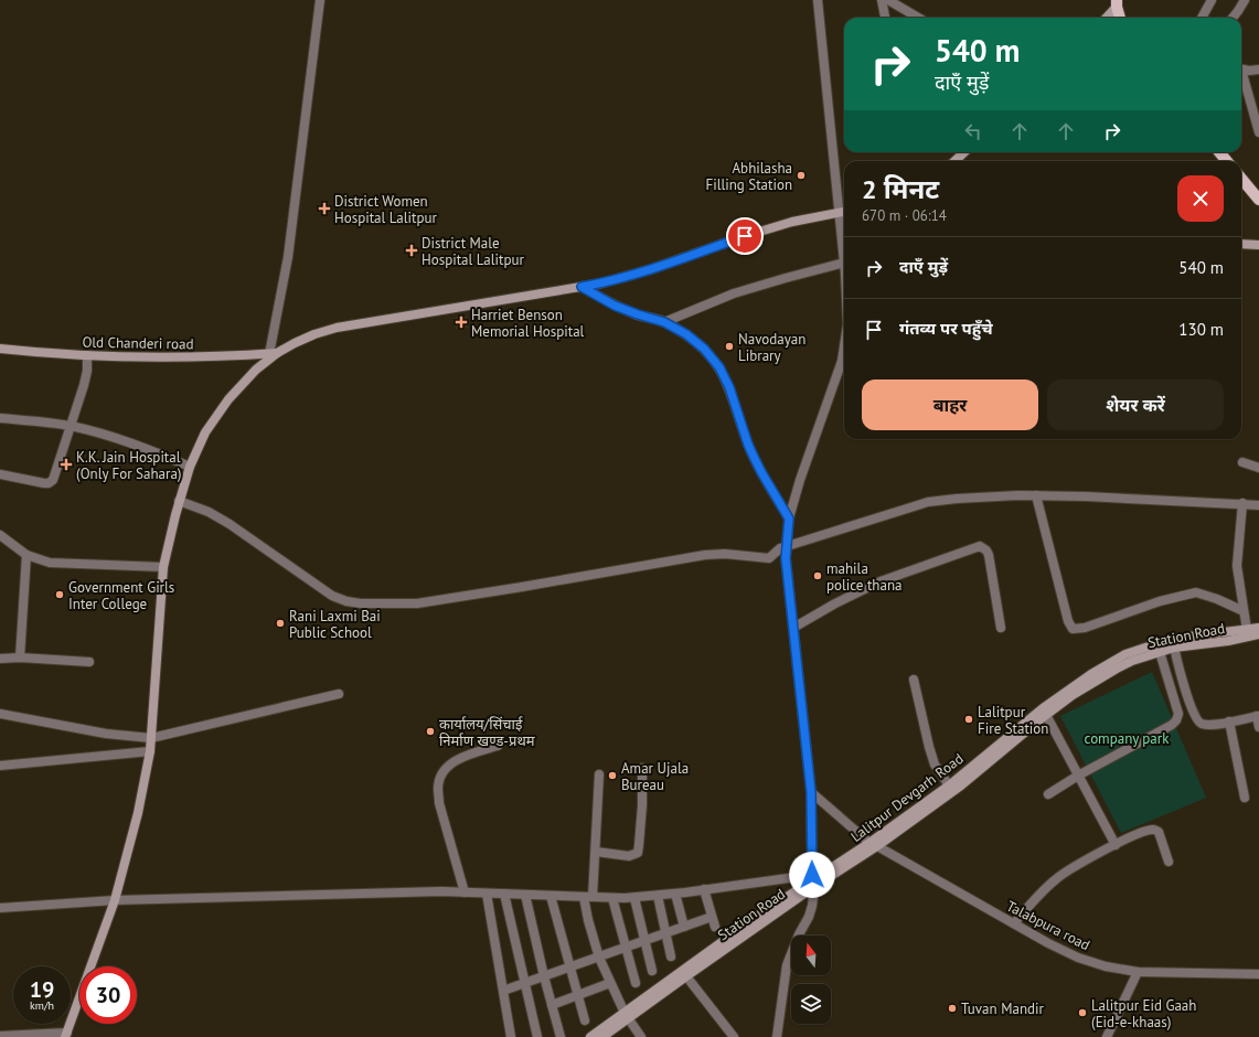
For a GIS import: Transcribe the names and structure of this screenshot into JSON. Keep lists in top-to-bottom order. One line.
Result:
{"streets":{"street":["Old Chanderi road","Station Road","Lalitpur Devgarh Road","Talabpura road"]},"crossings":[["Station Road","Lalitpur Devgarh Road"],["Station Road","Talabpura road"],["Lalitpur Devgarh Road","Talabpura road"]],"parks":["company park"],"places":{"other":["Abhilasha Filling Station","Navodayan Library","mahila police thana","Government Girls Inter College","Rani Laxmi Bai Public School","Lalitpur Fire Station","कार्यालय/सिंचाई निर्माण खण्ड-प्रथम","Amar Ujala Bureau","Tuvan Mandir","Lalitpur Eid Gaah (Eid-e-khaas)"],"health":["District Women Hospital Lalitpur","District Male Hospital Lalitpur","Harriet Benson Memorial Hospital","K.K. Jain Hospital (Only For Sahara)"]},"north":"top","page":{"turn":["540 m","दाएँ मुड़ें"],"heading":["2 मिनट","670 m · 06:14"],"list":[{"name":"दाएँ मुड़ें","value":"540 m"},{"name":"गंतव्य पर पहुँचे","value":"130 m"}],"buttons":["बाहर","शेयर करें"],"speed":"19 km/h","limit":"30"}}
